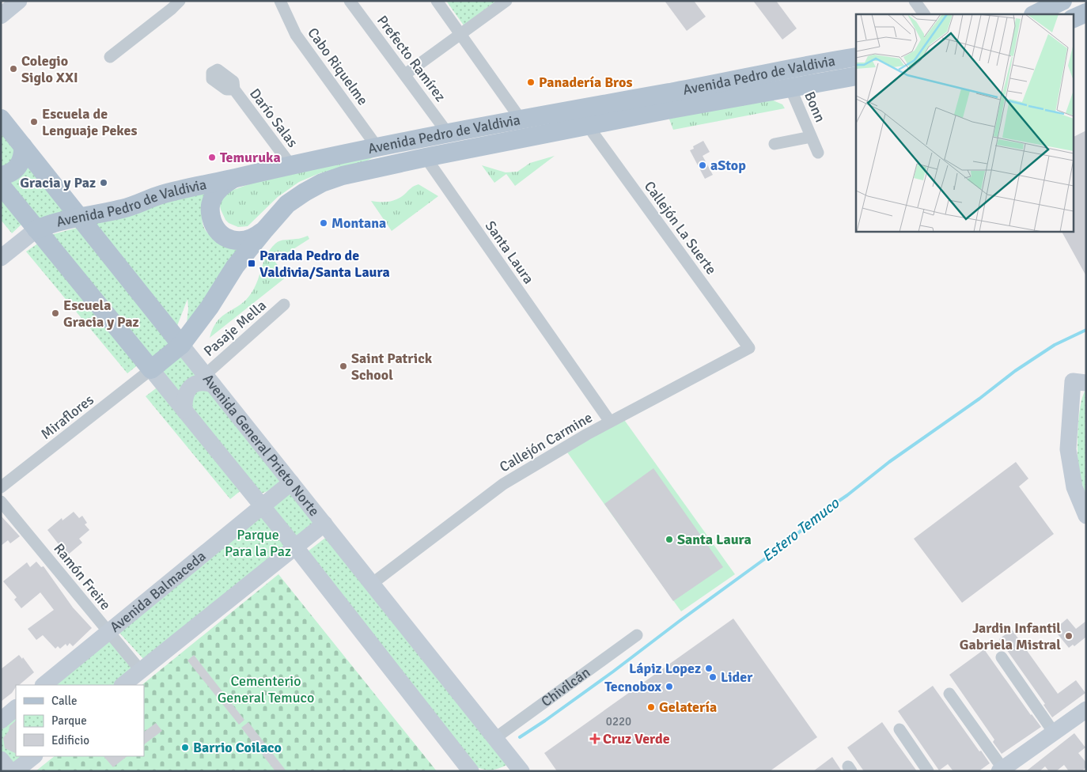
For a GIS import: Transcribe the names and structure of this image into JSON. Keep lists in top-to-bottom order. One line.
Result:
{"streets":{"main road":["Avenida Pedro de Valdivia","Avenida General Prieto Norte","Avenida Balmaceda"],"street":["Prefecto Ramírez","Cabo Riquelme","Bonn","Darío Salas","Callejón La Suerte","Santa Laura","Pasaje Mella","Miraflores","Callejón Carmine","Ramón Freire","Chivilcán"]},"crossings":[["Prefecto Ramírez","Avenida Pedro de Valdivia"],["Cabo Riquelme","Avenida Pedro de Valdivia"],["Avenida Pedro de Valdivia","Bonn"],["Avenida Pedro de Valdivia","Darío Salas"],["Avenida Pedro de Valdivia","Callejón La Suerte"],["Avenida Pedro de Valdivia","Santa Laura"],["Avenida Pedro de Valdivia","Miraflores"],["Avenida Pedro de Valdivia","Avenida General Prieto Norte"],["Callejón La Suerte","Callejón Carmine"],["Santa Laura","Callejón Carmine"],["Pasaje Mella","Avenida General Prieto Norte"],["Callejón Carmine","Avenida General Prieto Norte"],["Avenida General Prieto Norte","Avenida Balmaceda"],["Avenida General Prieto Norte","Chivilcán"],["Ramón Freire","Avenida Balmaceda"]],"water":["Estero Temuco"],"parks":["Parque Para la Paz","Cementerio General Temuco"],"places":{"other":["Colegio Siglo XXI","Panadería Bros","Escuela de Lenguaje Pekes","Temuruka","aStop","Gracia y Paz","Montana","Escuela Gracia y Paz","Saint Patrick School","Santa Laura","Jardin Infantil Gabriela Mistral","Lápiz Lopez","Lider","Tecnobox","Gelatería","Barrio Coilaco"],"transit":["Parada Pedro de Valdivia/Santa Laura"],"health":["Cruz Verde"]},"house_numbers":["0220"],"legend":["Calle","Parque","Edificio"]}
